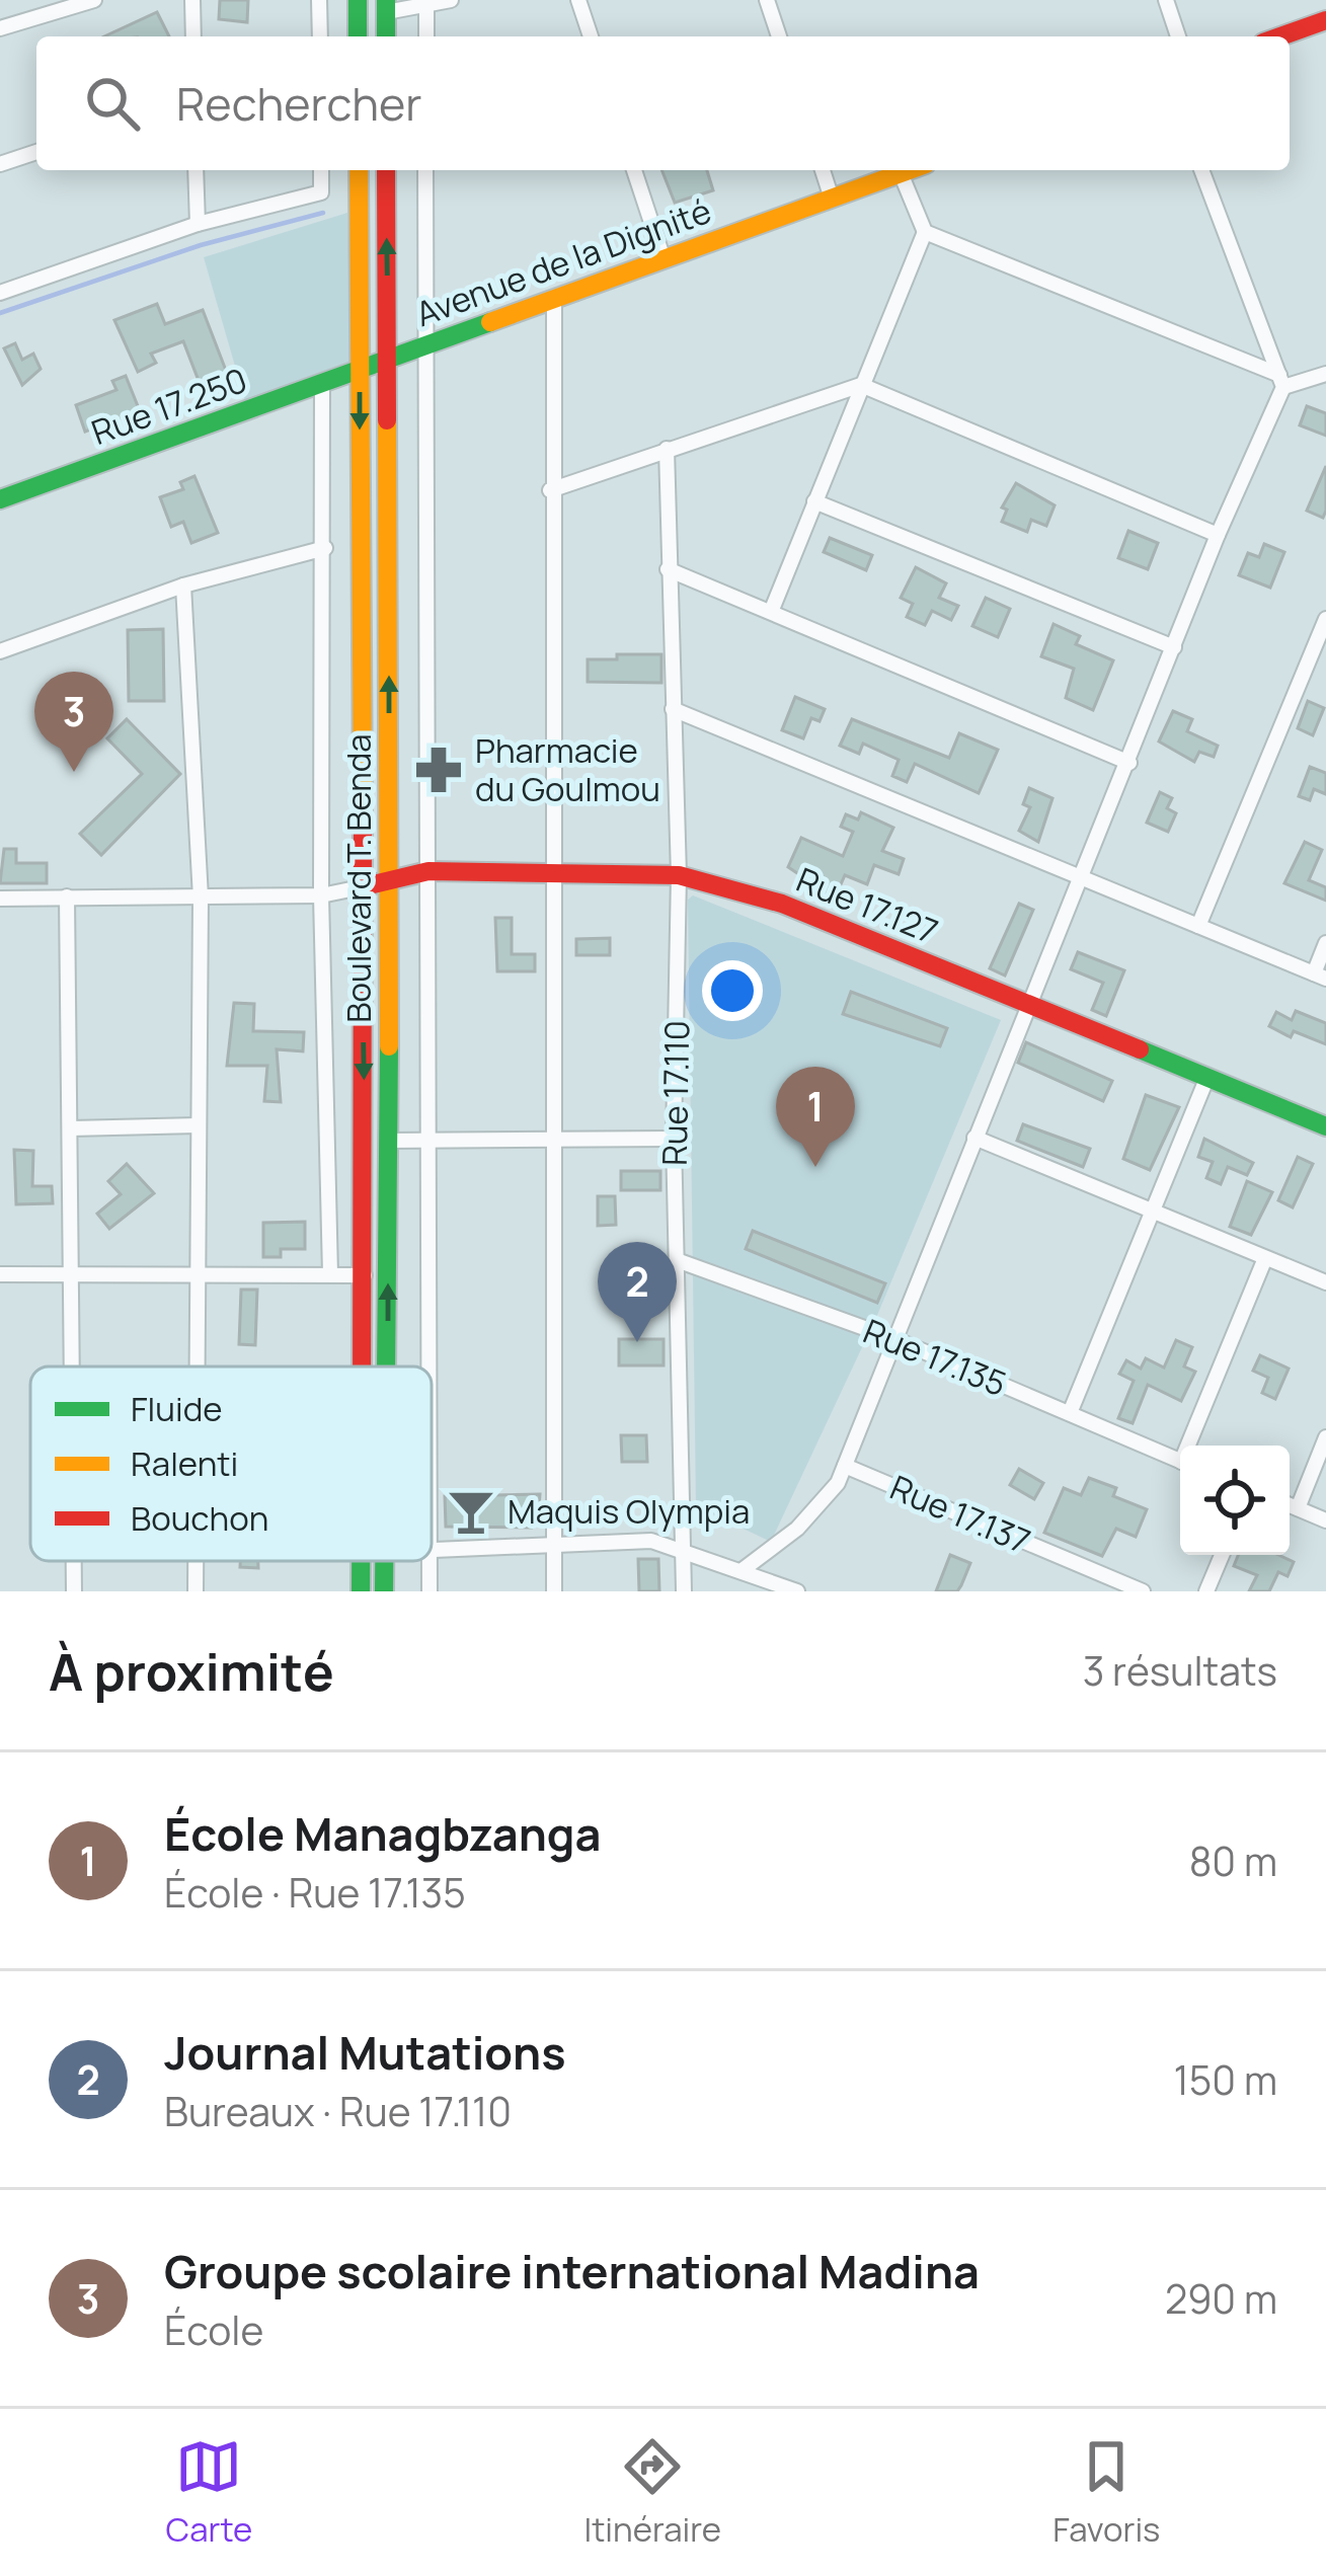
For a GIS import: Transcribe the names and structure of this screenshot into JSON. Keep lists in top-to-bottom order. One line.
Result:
{"streets":{"main road":["Avenue de la Dignité","Rue 17.250","Boulevard T. Benda","Rue 17.127"],"street":["Rue 17.110","Rue 17.135","Rue 17.137"]},"crossings":[["Avenue de la Dignité","Rue 17.250"],["Avenue de la Dignité","Boulevard T. Benda"],["Rue 17.250","Boulevard T. Benda"],["Boulevard T. Benda","Rue 17.127"],["Rue 17.127","Rue 17.110"],["Rue 17.110","Rue 17.135"]],"places":{"pharmacy":["Pharmacie du Goulmou"],"bar":["Maquis Olympia"]},"legend":["Fluide","Ralenti","Bouchon"],"page":{"search":"Rechercher","pins":["3","1","2"],"heading":["À proximité","3 résultats"],"list":[{"mark":"1","name":"École Managbzanga","note":"École · Rue 17.135","value":"80 m"},{"mark":"2","name":"Journal Mutations","note":"Bureaux · Rue 17.110","value":"150 m"},{"mark":"3","name":"Groupe scolaire international Madina","note":"École","value":"290 m"}],"nav":["Carte","Itinéraire","Favoris"]}}
